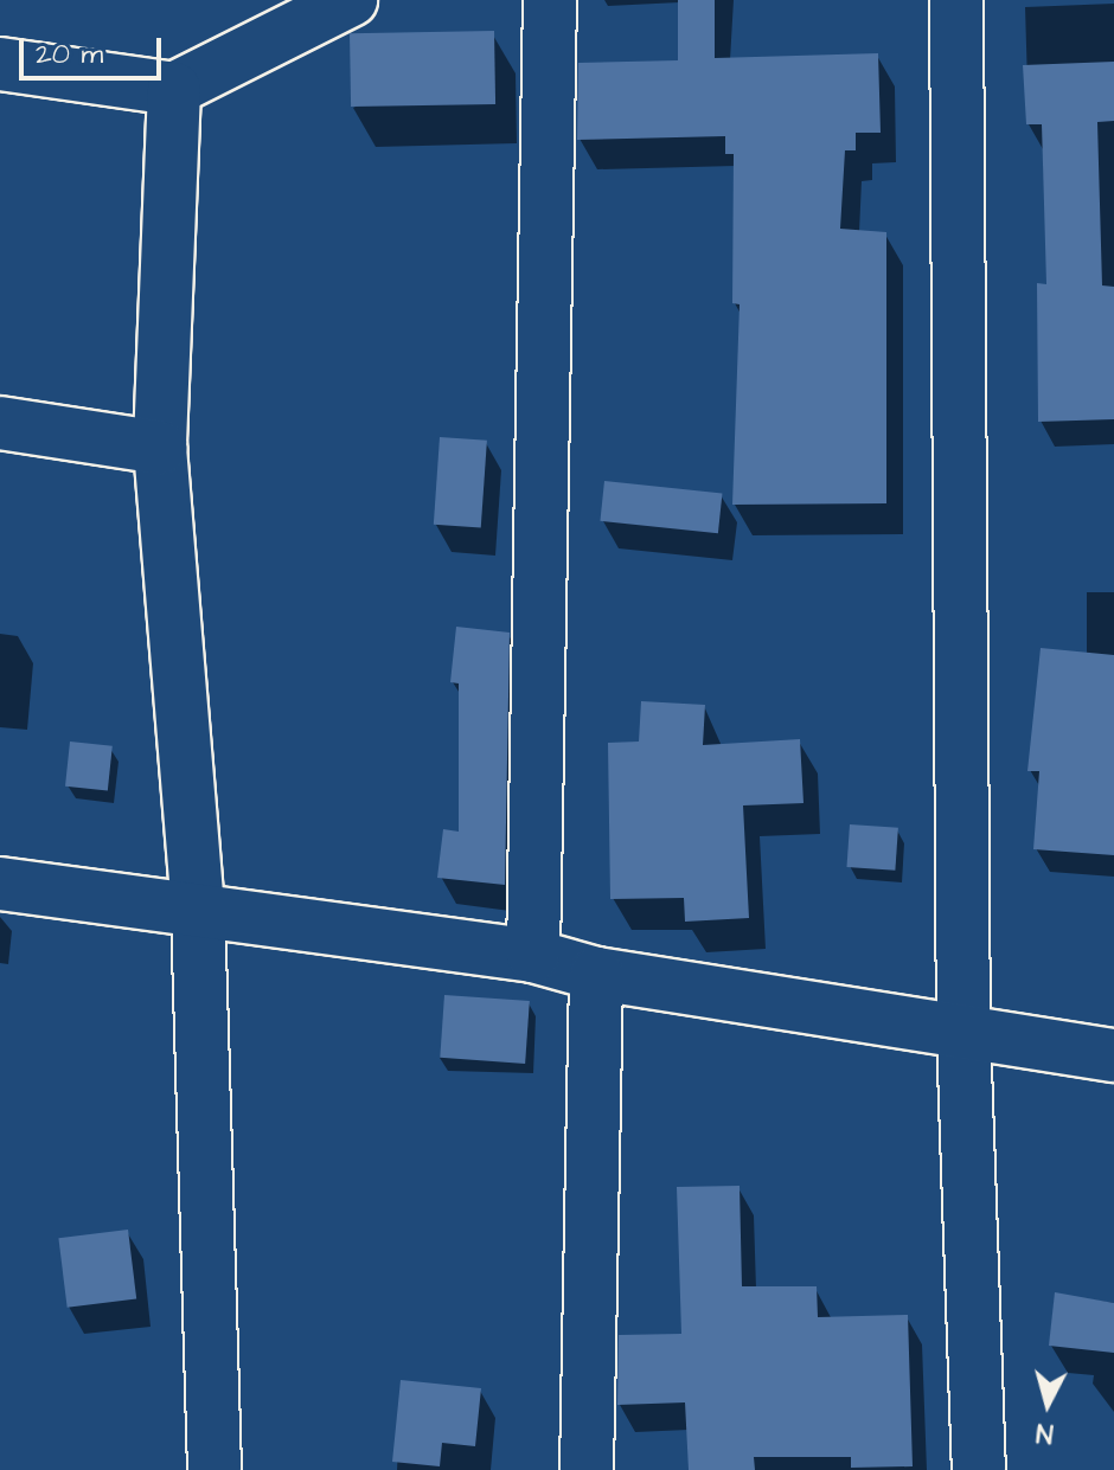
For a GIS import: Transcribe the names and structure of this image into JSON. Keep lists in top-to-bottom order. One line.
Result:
{"scale_bar":"20 m","north":"bottom"}
